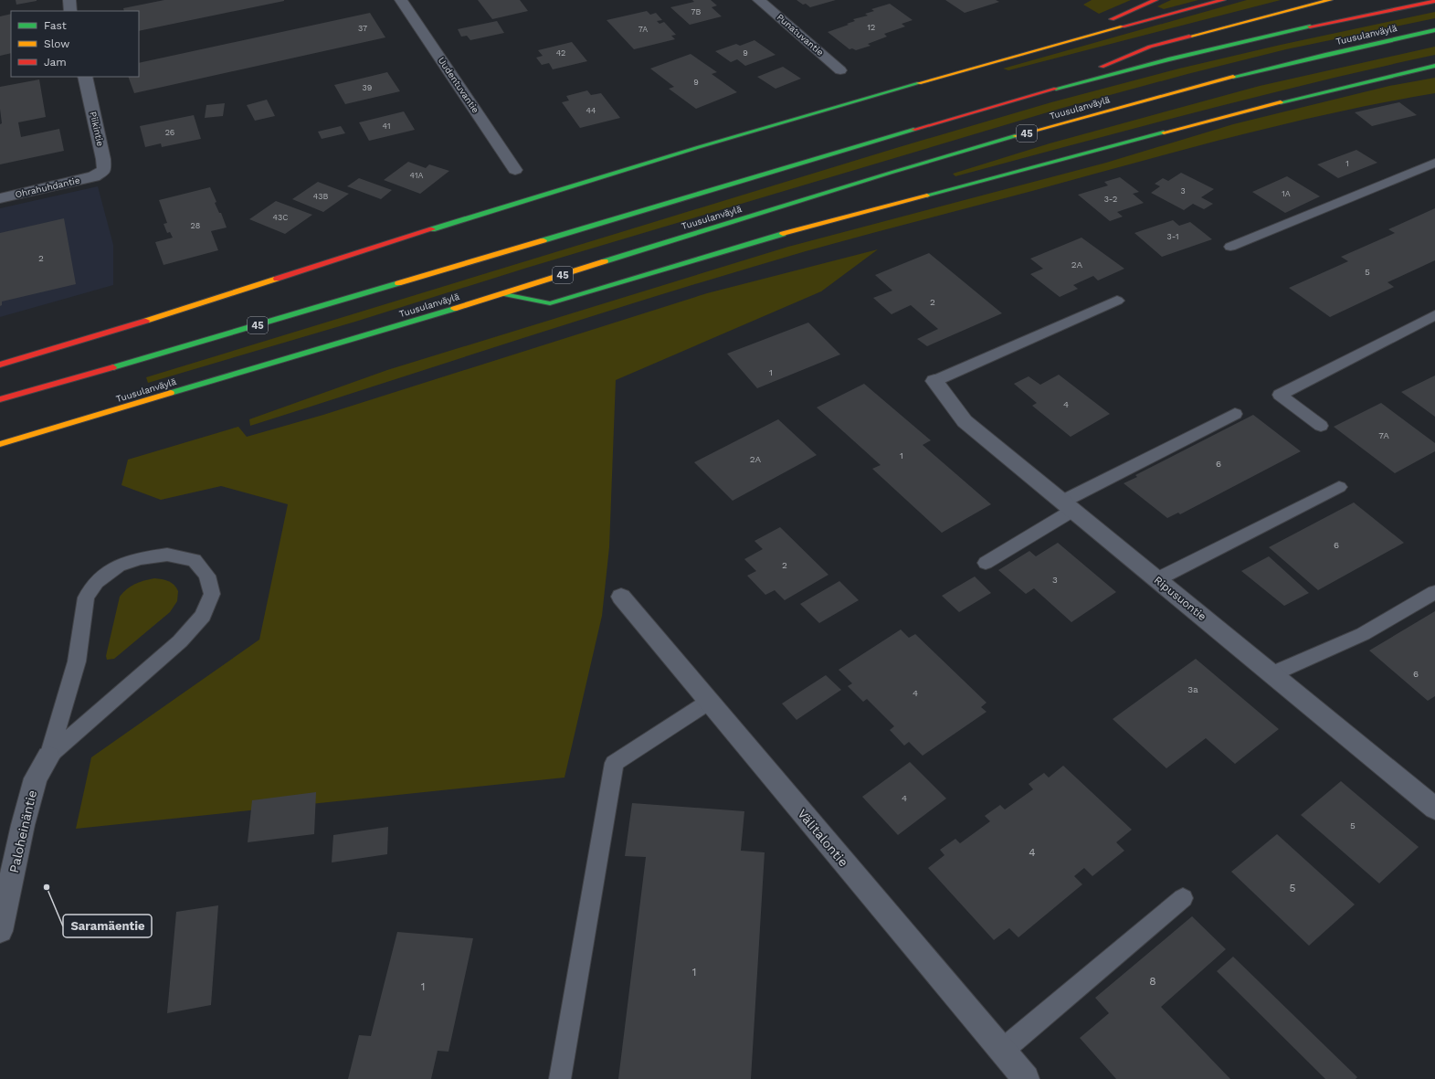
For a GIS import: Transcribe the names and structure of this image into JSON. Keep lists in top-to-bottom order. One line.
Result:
{"streets":{"highway":["Tuusulanväylä","45"],"street":["Punatuvantie","Uudentuvantie","Piikintie","Ohrahuhdantie","Ripusuontie","Paloheinäntie","Välitalontie"]},"crossings":[["Piikintie","Ohrahuhdantie"]],"places":["Saramäentie"],"house_numbers":["7B","12","37","7A","42","9","9","39","44","41","26","1","41A","3","1A","43B","3-2","43C","28","3-1","2","2A","5","2","1","4","7A","1","2A","6","6","2","3","6","3a","4","4","5","4","5","1","8","1"],"legend":["Fast","Slow","Jam"]}
